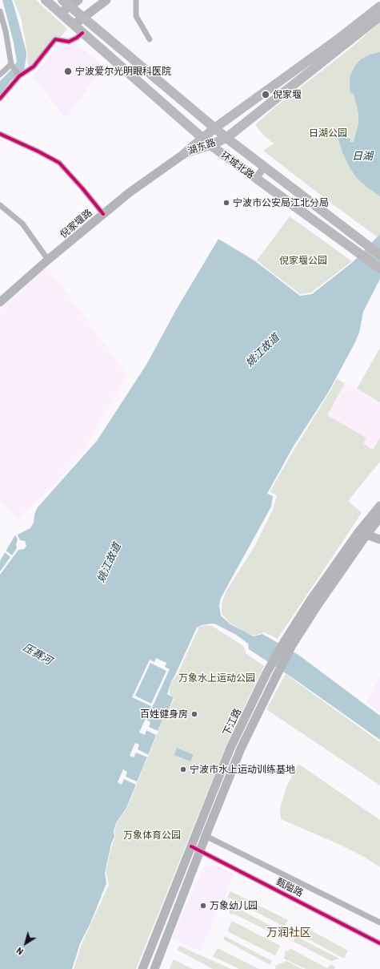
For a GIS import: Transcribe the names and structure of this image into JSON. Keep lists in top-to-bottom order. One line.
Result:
{"streets":{"main road":["湖东路","环城北路","倪家堰路","下江路"],"street":["甄隘路"]},"crossings":[["湖东路","环城北路"],["湖东路","倪家堰路"],["下江路","甄隘路"]],"districts":["万润社区"],"water":["日湖","姚江故道","压赛河"],"parks":["日湖公园","倪家堰公园","万象水上运动公园","万象体育公园"],"places":["宁波爱尔光明眼科医院","倪家堰","宁波市公安局江北分局","百姓健身房","宁波市水上运动训练基地","万象幼儿园"],"north":"bottom left"}
